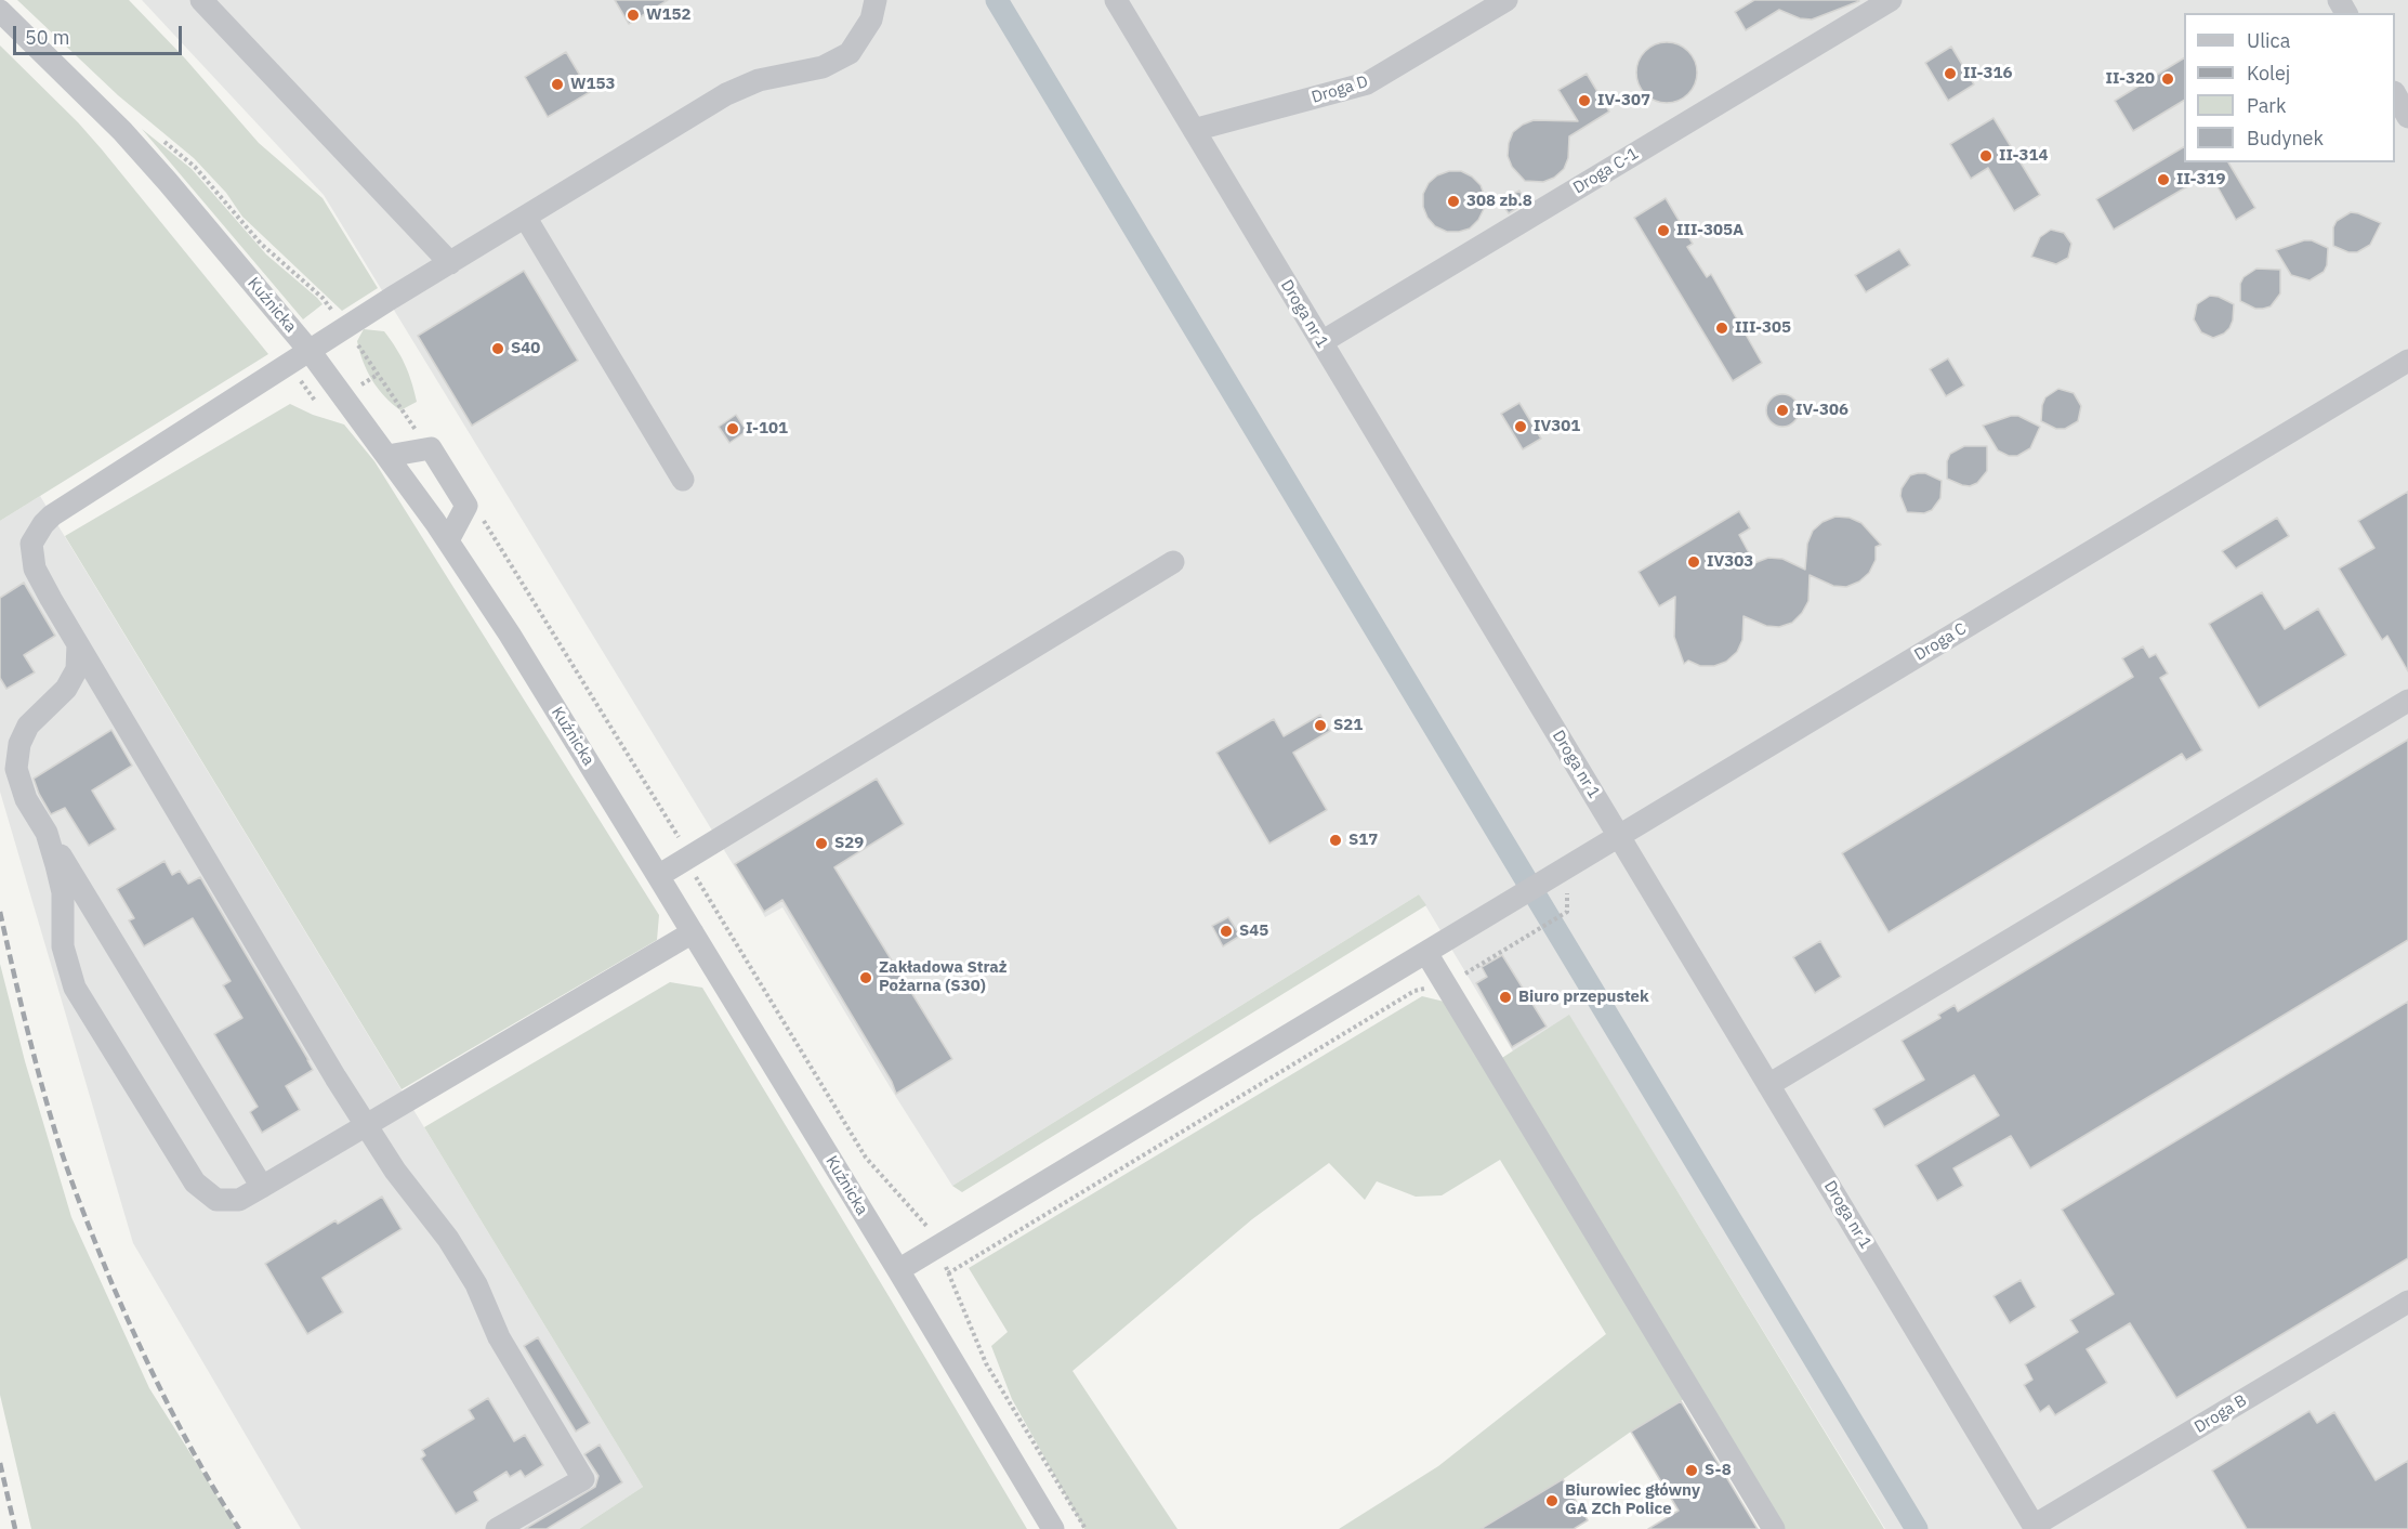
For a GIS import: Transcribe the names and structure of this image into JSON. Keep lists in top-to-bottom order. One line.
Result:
{"streets":{"street":["Droga D","Droga C-1","Kuźnicka","Droga nr 1","Droga C","Droga B"]},"crossings":[["Droga D","Droga nr 1"],["Droga C-1","Droga nr 1"],["Kuźnicka","Droga C"],["Droga nr 1","Droga C"],["Droga nr 1","Droga B"]],"places":["W152","II-316","II-320","W153","IV-307","II-314","II-319","308 zb.8","III-305A","III-305","S40","IV-306","IV301","I-101","IV303","S21","S17","S29","S45","Zakładowa Straż Pożarna (S30)","Biuro przepustek","S-8","Biurowiec główny GA ZCh Police"],"legend":["Ulica","Kolej","Park","Budynek"],"scale_bar":"50 m"}
